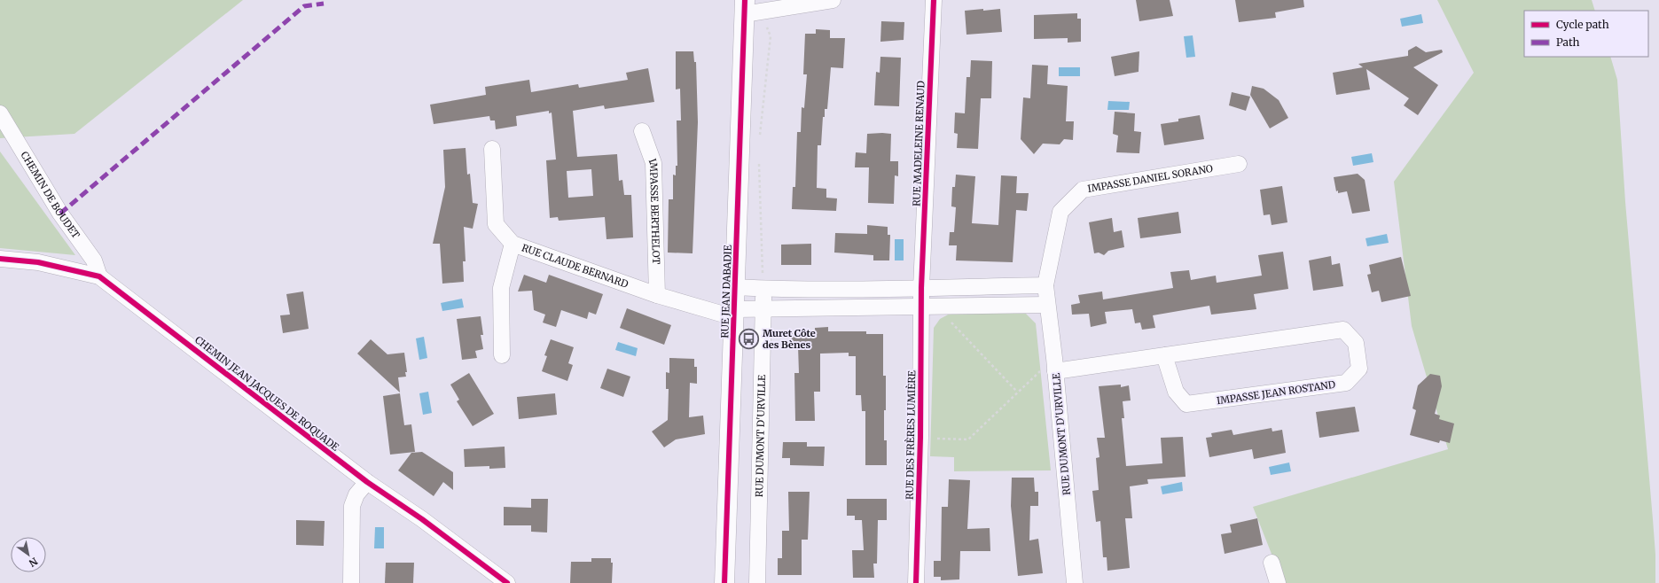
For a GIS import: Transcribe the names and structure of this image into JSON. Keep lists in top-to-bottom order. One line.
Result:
{"streets":{"street":["RUE MADELEINE RENAUD","IMPASSE DANIEL SORANO","CHEMIN DE BOUDET","IMPASSE BERTHELOT","RUE CLAUDE BERNARD","RUE JEAN DABADIE","IMPASSE JEAN ROSTAND","CHEMIN JEAN JACQUES DE ROQUADE","RUE DUMONT D'URVILLE","RUE DES FRÈRES LUMIÈRE"]},"crossings":[["RUE MADELEINE RENAUD","RUE DES FRÈRES LUMIÈRE"],["IMPASSE DANIEL SORANO","RUE DUMONT D'URVILLE"],["CHEMIN DE BOUDET","CHEMIN JEAN JACQUES DE ROQUADE"],["IMPASSE BERTHELOT","RUE CLAUDE BERNARD"],["RUE CLAUDE BERNARD","RUE JEAN DABADIE"],["RUE CLAUDE BERNARD","RUE DUMONT D'URVILLE"],["RUE CLAUDE BERNARD","RUE DES FRÈRES LUMIÈRE"],["IMPASSE JEAN ROSTAND","RUE DUMONT D'URVILLE"]],"places":{"bus stop":["Muret Côte des Bènes"]},"legend":["Cycle path","Path"],"north":"bottom right"}
